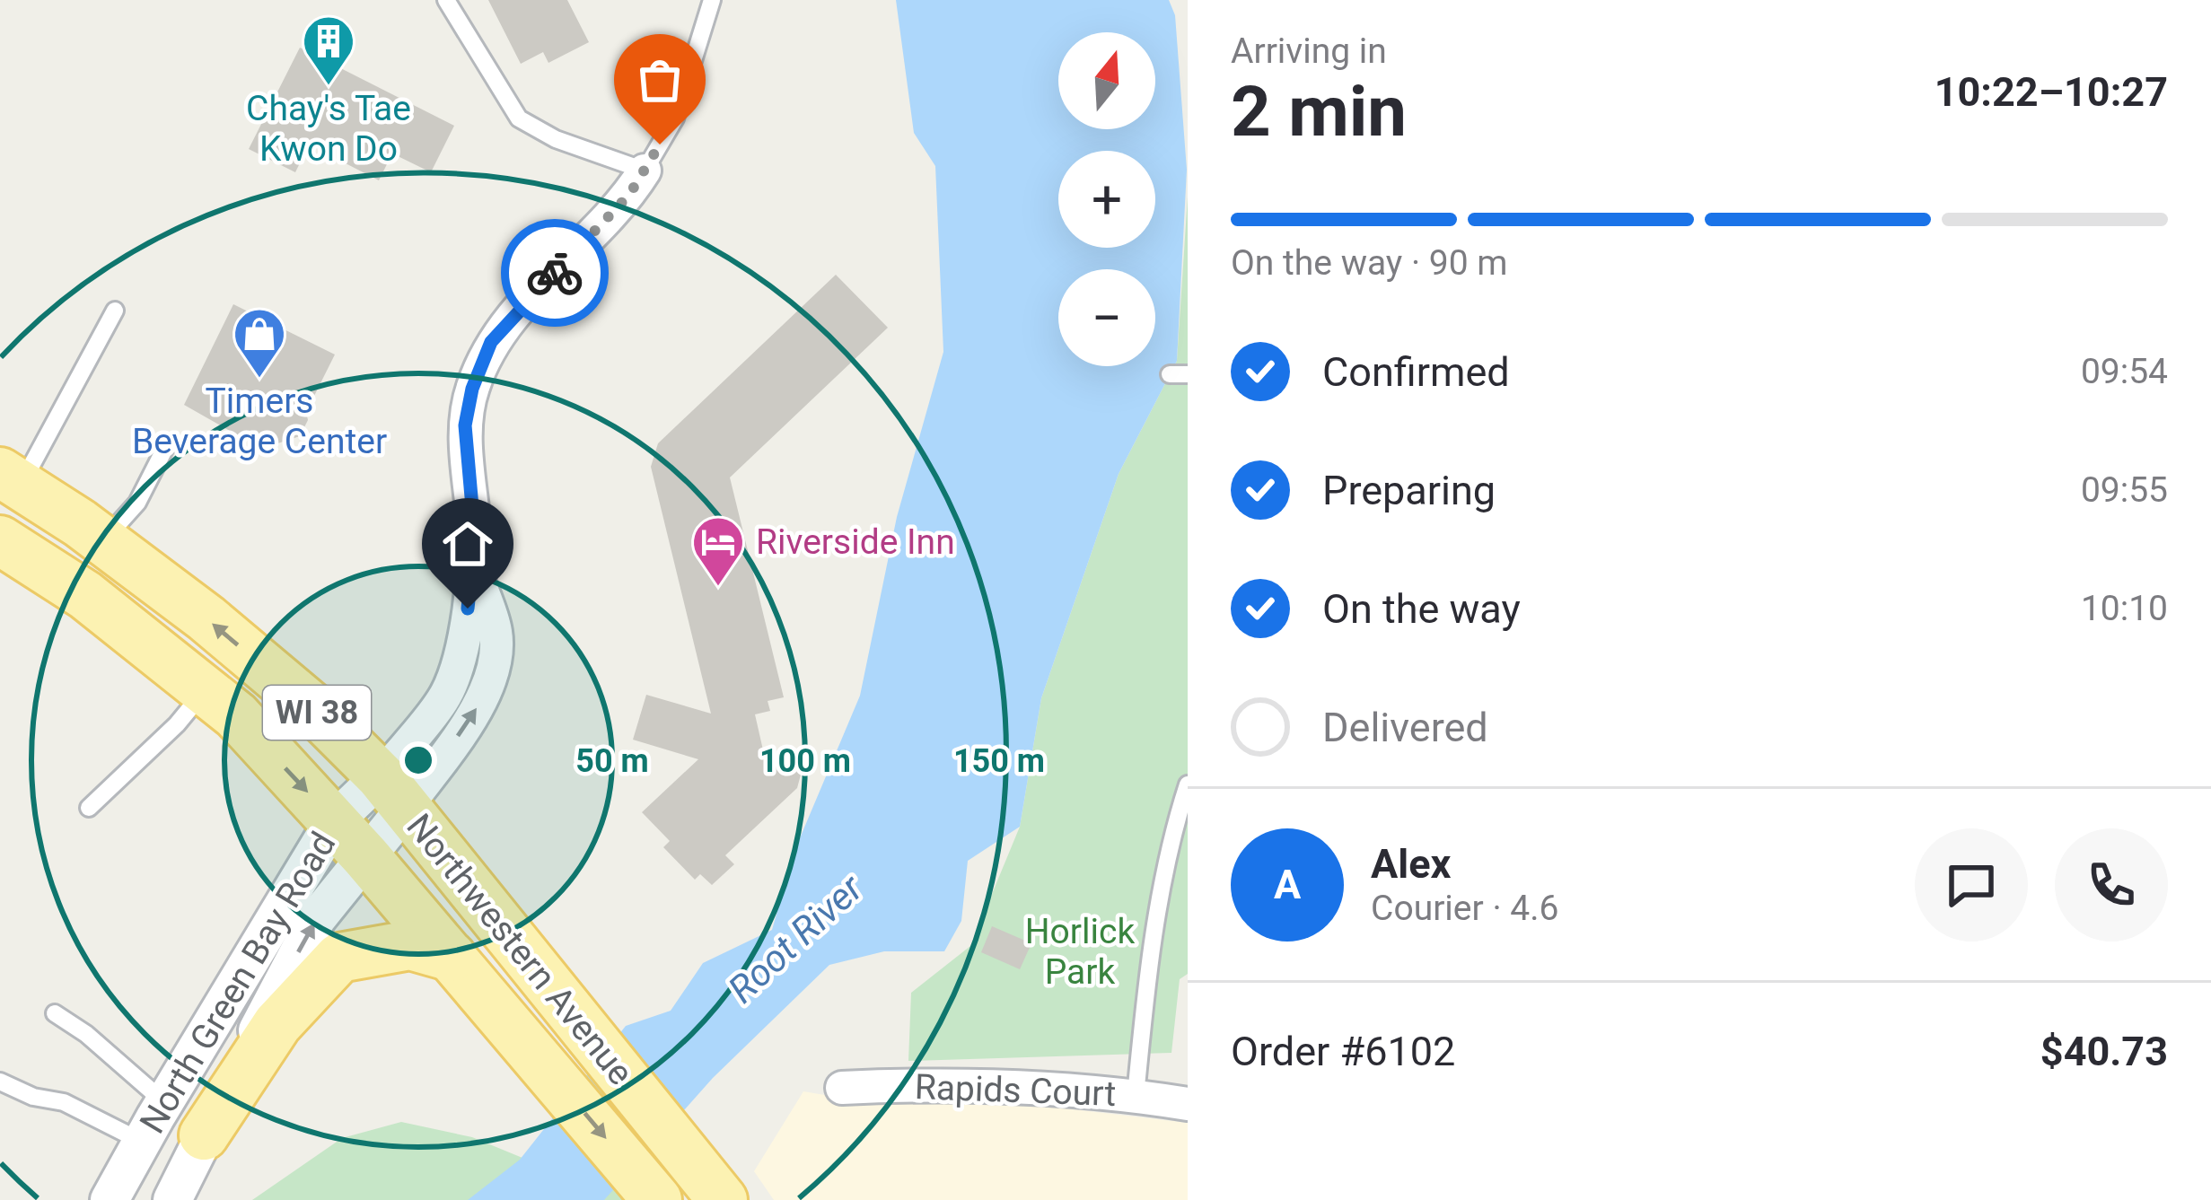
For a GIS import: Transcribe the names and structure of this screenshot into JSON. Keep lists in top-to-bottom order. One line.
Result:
{"streets":{"main road":["WI 38","Northwestern Avenue"],"street":["North Green Bay Road","Rapids Court"]},"crossings":[["Northwestern Avenue","North Green Bay Road"]],"water":["Root River"],"parks":["Horlick Park"],"places":{"building":["Chay's Tae Kwon Do"],"shop":["Timers Beverage Center"],"hotel":["Riverside Inn"]},"north":"top","page":{"heading":["2 min","Arriving in","10:22–10:27"],"panel":["Alex","Courier · 4.6","Order #6102","$40.73"],"map_buttons":["+","−"],"bar":"On the way · 90 m","list":[["Confirmed","09:54"],["Preparing","09:55"],["On the way","10:10"],"Delivered"],"round":"A"},"rings":["50 m","100 m","150 m"]}
